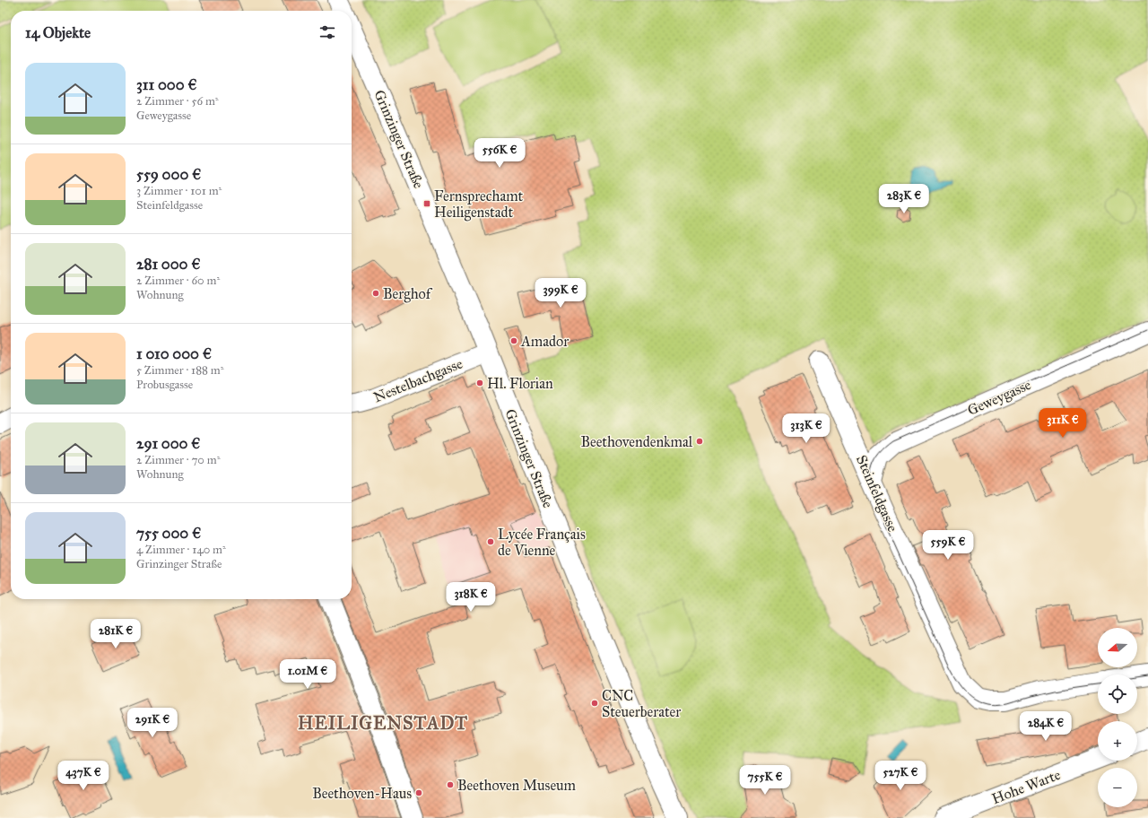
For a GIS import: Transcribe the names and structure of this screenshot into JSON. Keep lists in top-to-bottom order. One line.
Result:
{"streets":{"street":["Grinzinger Straße","Nestelbachgasse","Geweygasse","Steinfeldgasse","Hohe Warte"]},"crossings":[["Grinzinger Straße","Nestelbachgasse"],["Geweygasse","Steinfeldgasse"]],"districts":["HEILIGENSTADT"],"places":{"transit":["Fernsprechamt Heiligenstadt"],"other":["Berghof","Amador","Hl. Florian","Beethovendenkmal","Lycée Français de Vienne","CNC Steuerberater","Beethoven Museum","Beethoven-Haus"]},"north":"left","page":{"heading":"14 Objekte","list":[{"name":"311 000 €","note":"2 Zimmer · 56 m² · Geweygasse"},{"name":"559 000 €","note":"3 Zimmer · 101 m² · Steinfeldgasse"},{"name":"281 000 €","note":"2 Zimmer · 60 m² · Wohnung"},{"name":"1 010 000 €","note":"5 Zimmer · 188 m² · Probusgasse"},{"name":"291 000 €","note":"2 Zimmer · 70 m² · Wohnung"},{"name":"755 000 €","note":"4 Zimmer · 140 m² · Grinzinger Straße"}],"price":["556K €","283K €","399K €","311K €","313K €","559K €","318K €","281K €","1.01M €","291K €","284K €","437K €","527K €","755K €"],"map_buttons":["+","−"]}}
